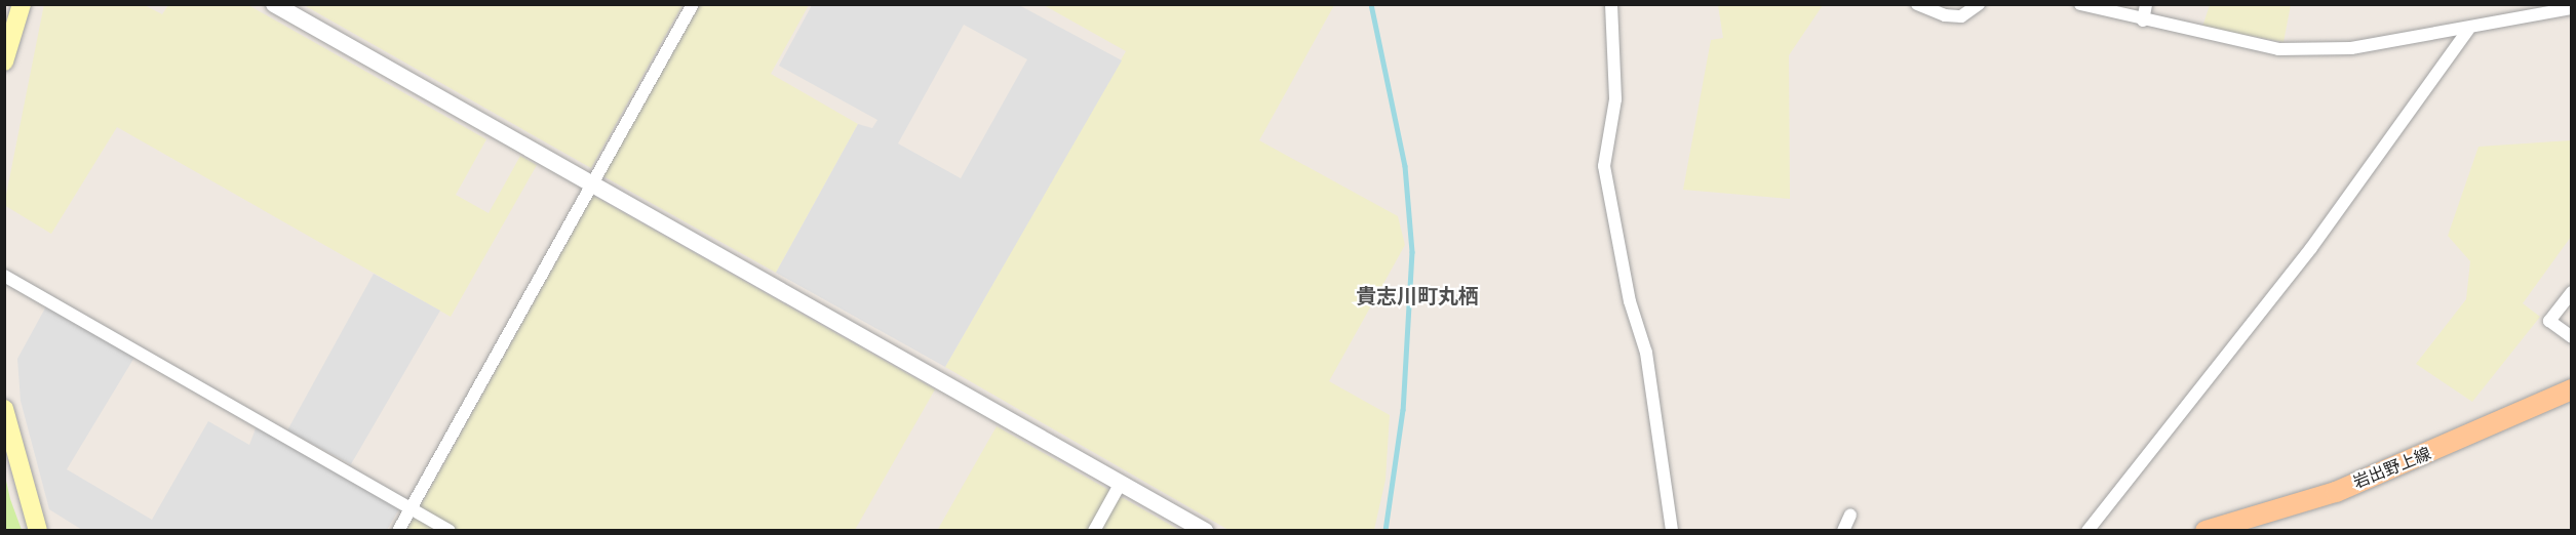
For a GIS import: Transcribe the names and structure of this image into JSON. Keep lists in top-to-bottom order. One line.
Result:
{"streets":{"main road":["岩出野上線"]},"districts":["貴志川町丸栖"]}
